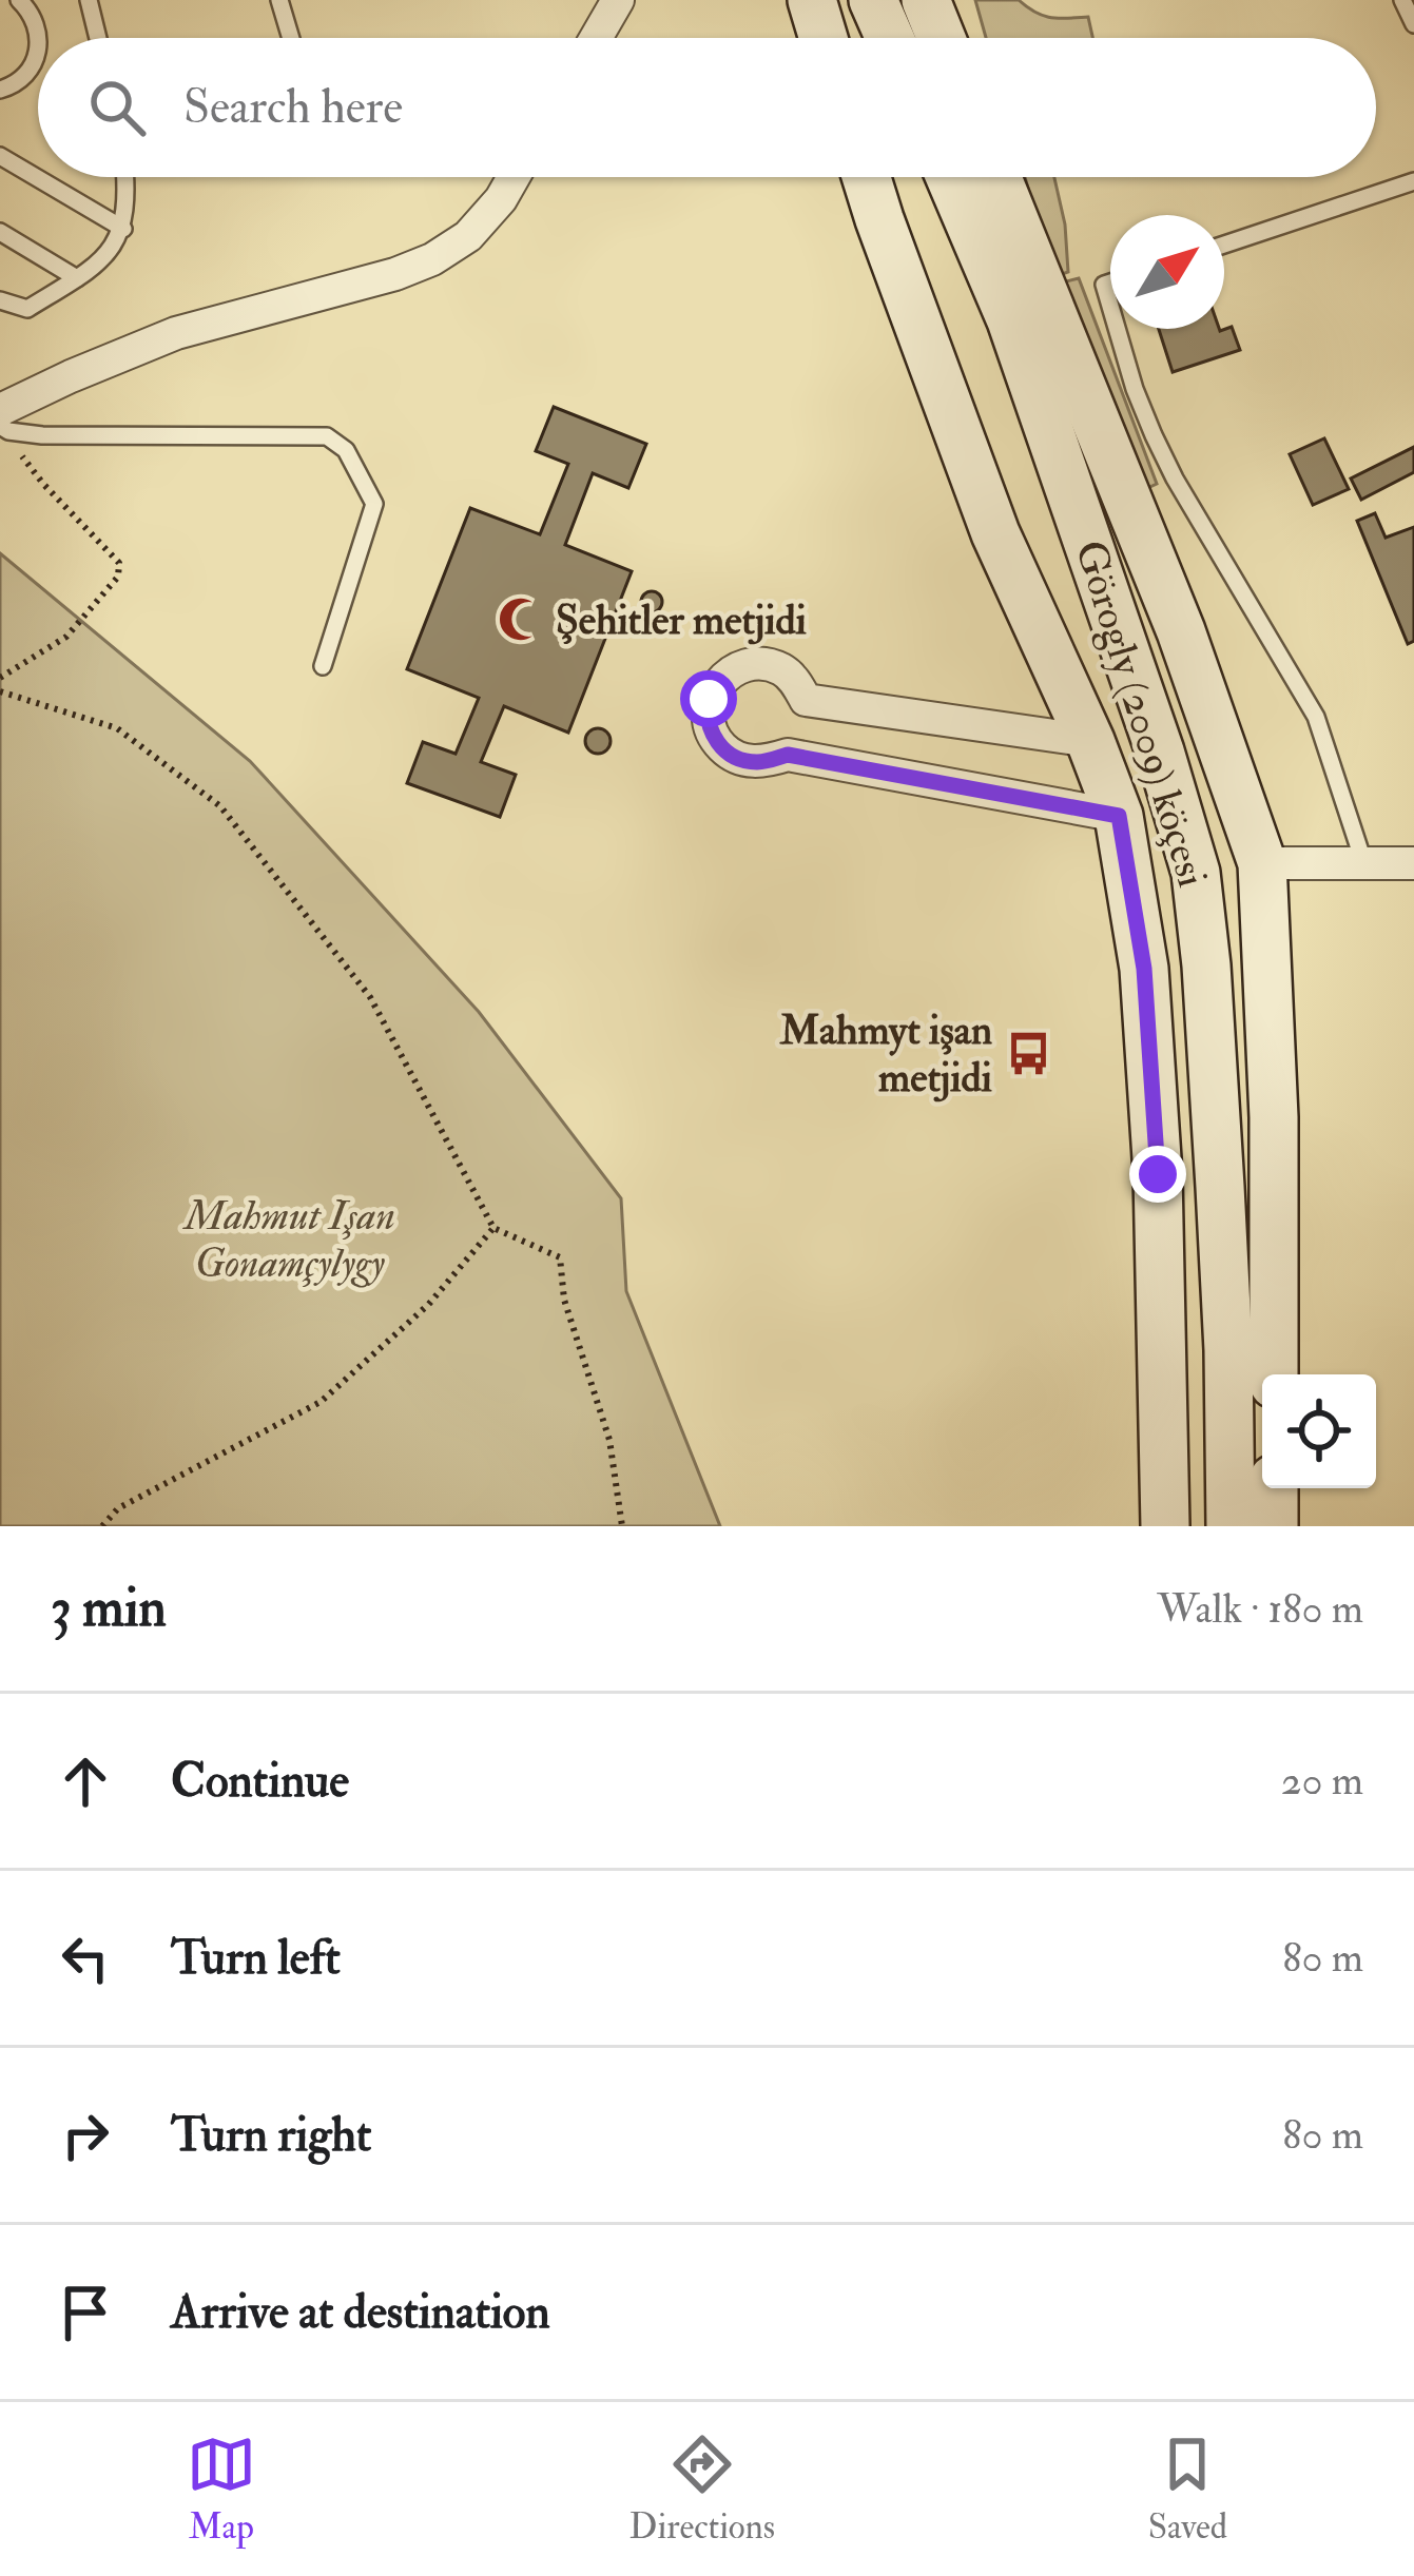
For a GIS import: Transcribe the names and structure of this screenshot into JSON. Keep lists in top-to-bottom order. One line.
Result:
{"streets":{"main road":["Görogly (2009) köçesi"]},"parks":["Mahmut Işan Gonamçylygy"],"places":{"mosque":["Şehitler metjidi"],"bus stop":["Mahmyt işan metjidi"]},"north":"top right","page":{"search":"Search here","heading":["3 min","Walk · 180 m"],"list":[["Continue","20 m"],["Turn left","80 m"],["Turn right","80 m"],"Arrive at destination"],"nav":["Map","Directions","Saved"]}}
